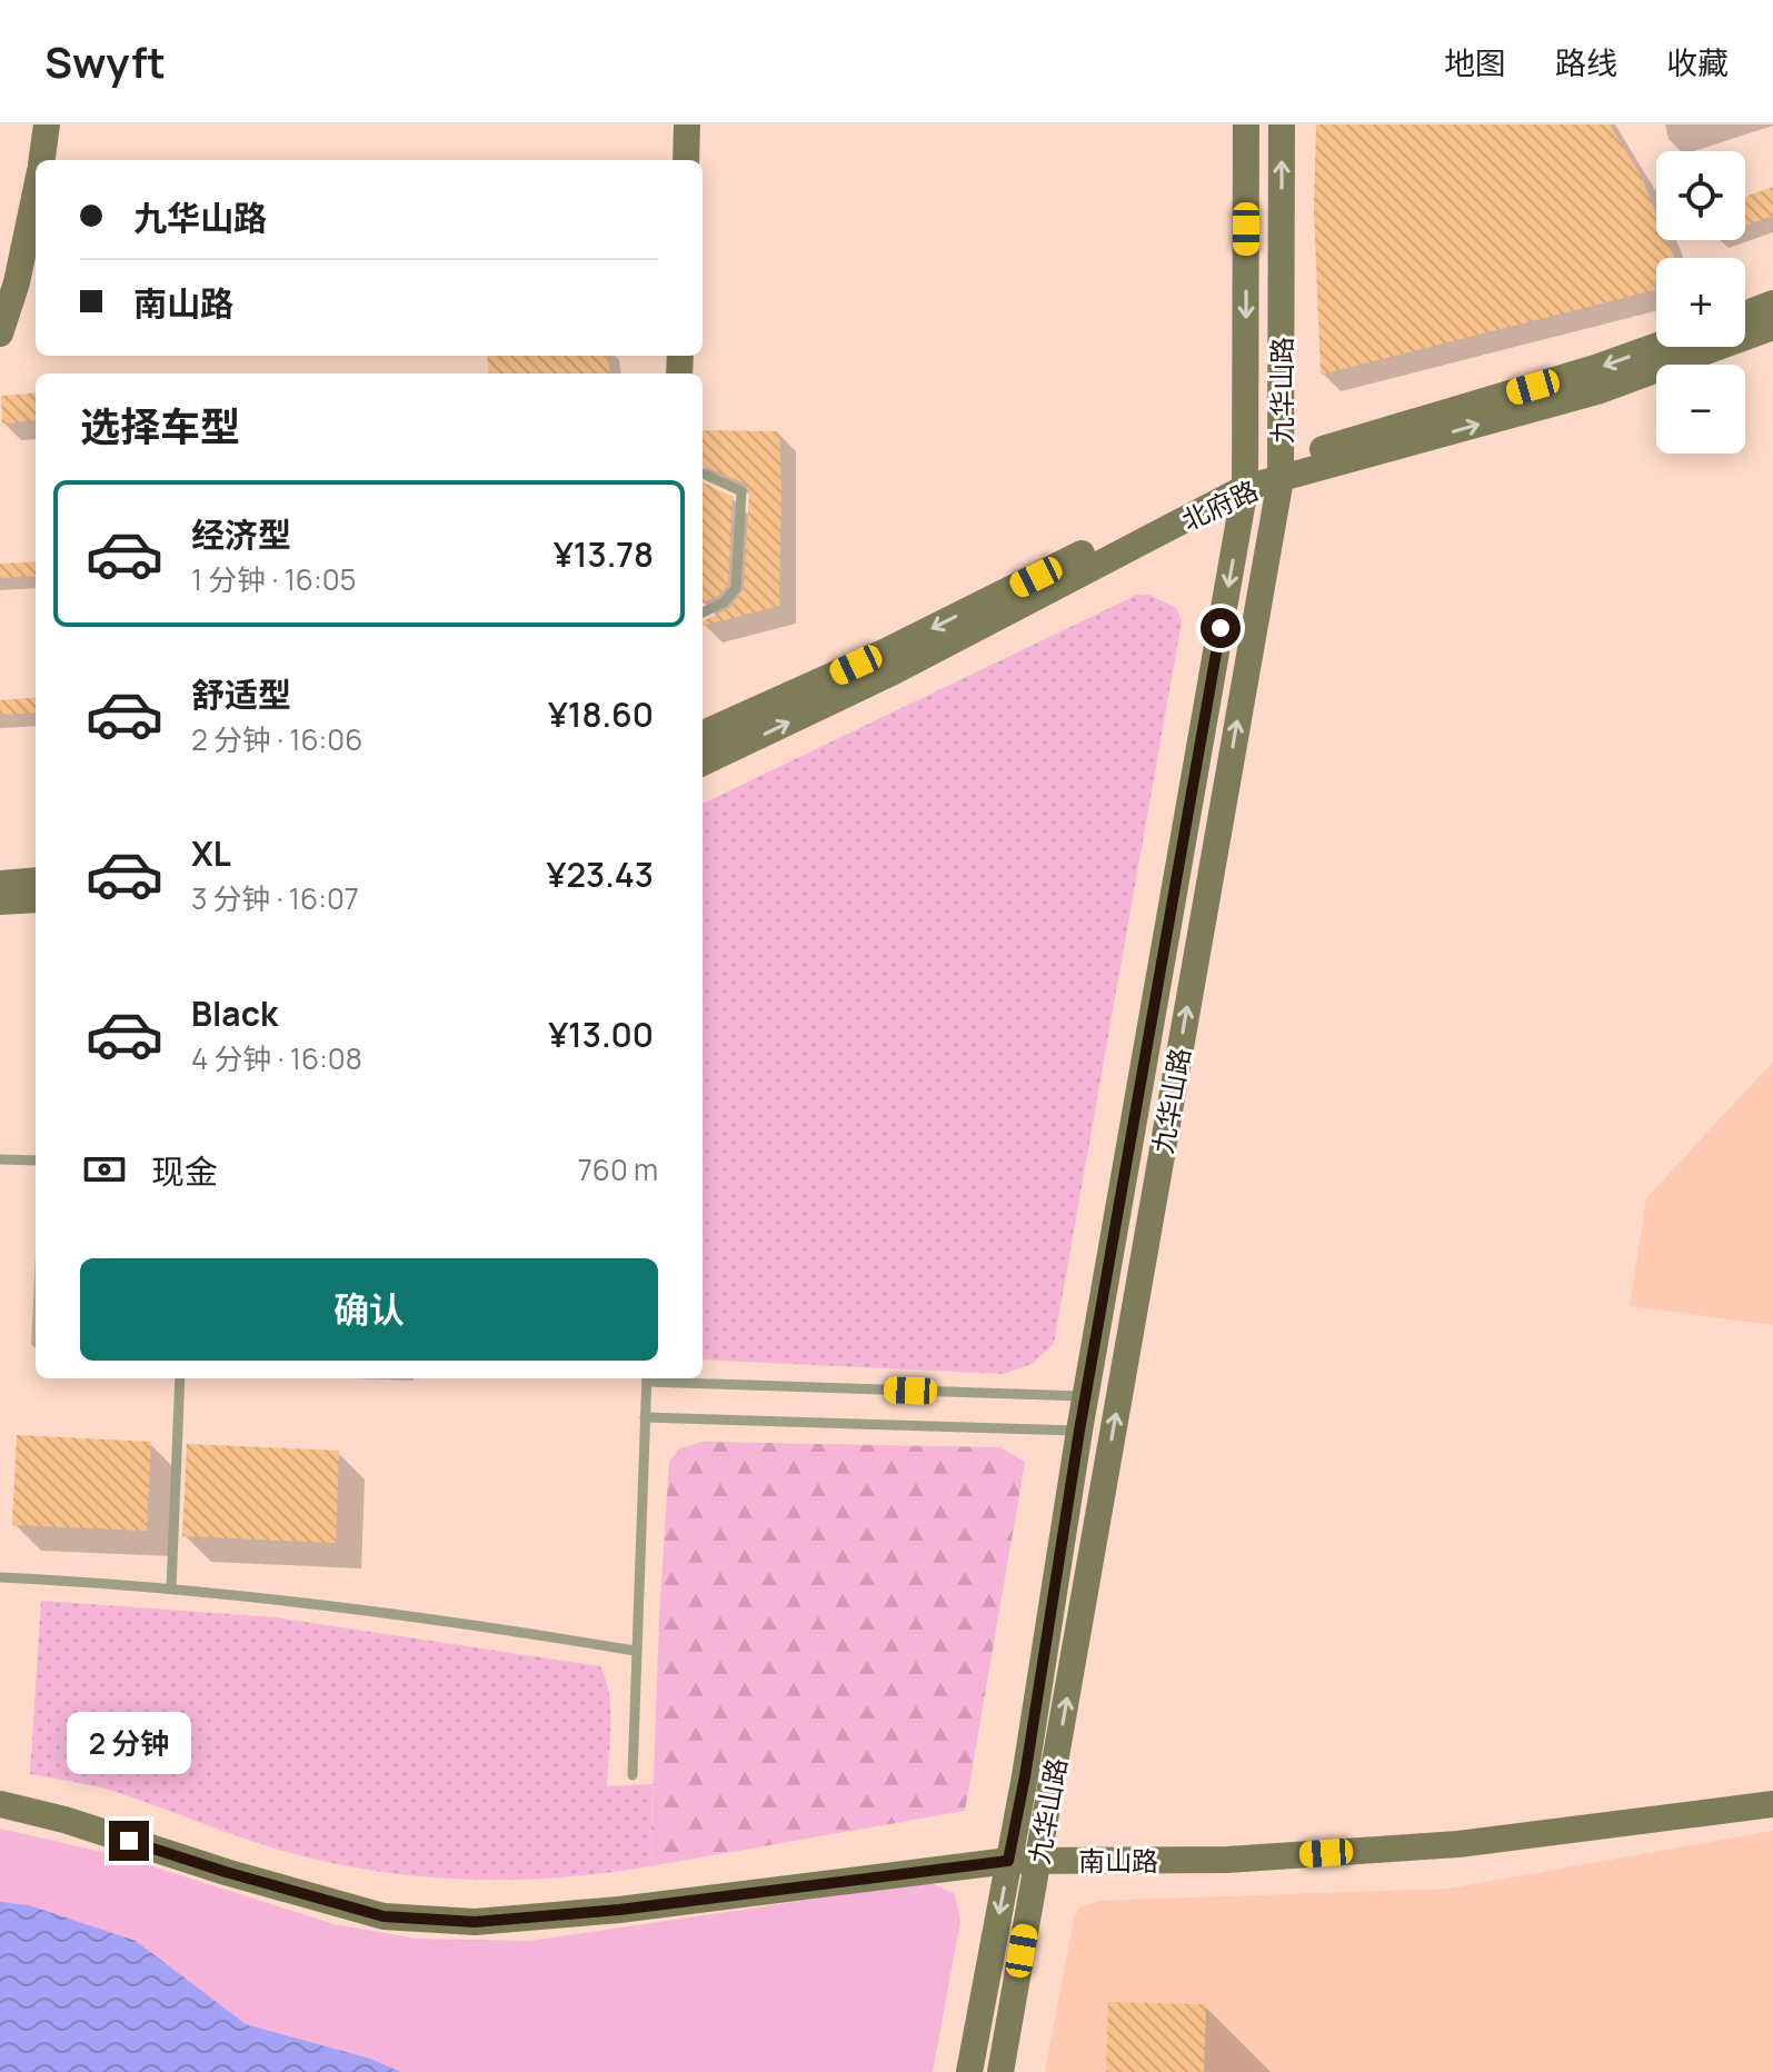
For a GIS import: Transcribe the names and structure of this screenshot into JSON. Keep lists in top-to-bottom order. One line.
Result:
{"streets":{"main road":["九华山路","北府路","南山路"]},"crossings":[["九华山路","北府路"],["九华山路","南山路"]],"page":{"header":"Swyft","nav":["地图","路线","收藏"],"map_buttons":["+","−"],"banner":["九华山路","南山路"],"heading":"选择车型","list":[{"name":"经济型","note":"1 分钟 · 16:05","value":"¥13.78"},{"name":"舒适型","note":"2 分钟 · 16:06","value":"¥18.60"},{"name":"XL","note":"3 分钟 · 16:07","value":"¥23.43"},{"name":"Black","note":"4 分钟 · 16:08","value":"¥13.00"}],"pay":["现金","760 m"],"buttons":"确认","bubble":"2 分钟"}}
